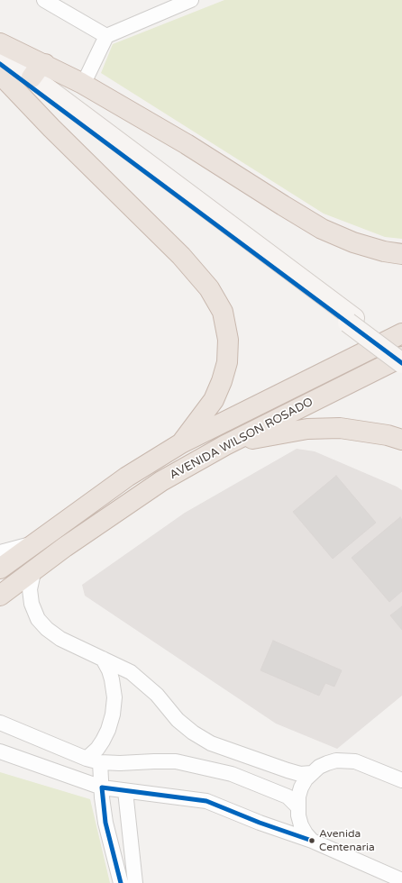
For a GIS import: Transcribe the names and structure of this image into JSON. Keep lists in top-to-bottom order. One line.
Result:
{"streets":{"highway":["AVENIDA WILSON ROSADO"]},"places":["Avenida Centenaria"]}
